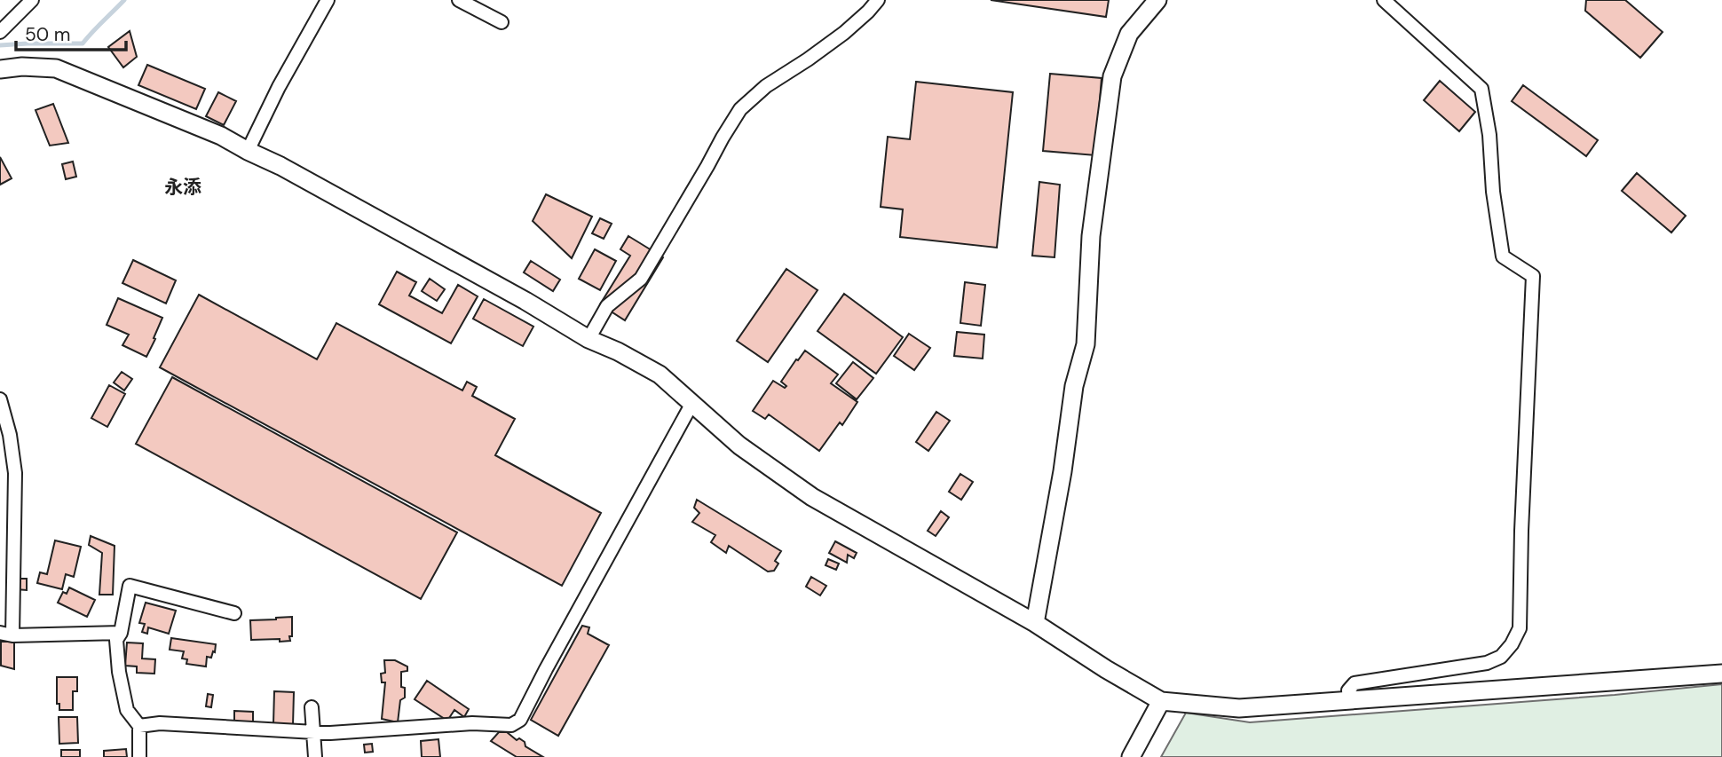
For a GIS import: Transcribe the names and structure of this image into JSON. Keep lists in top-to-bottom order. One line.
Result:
{"districts":["永添"],"scale_bar":"50 m"}
